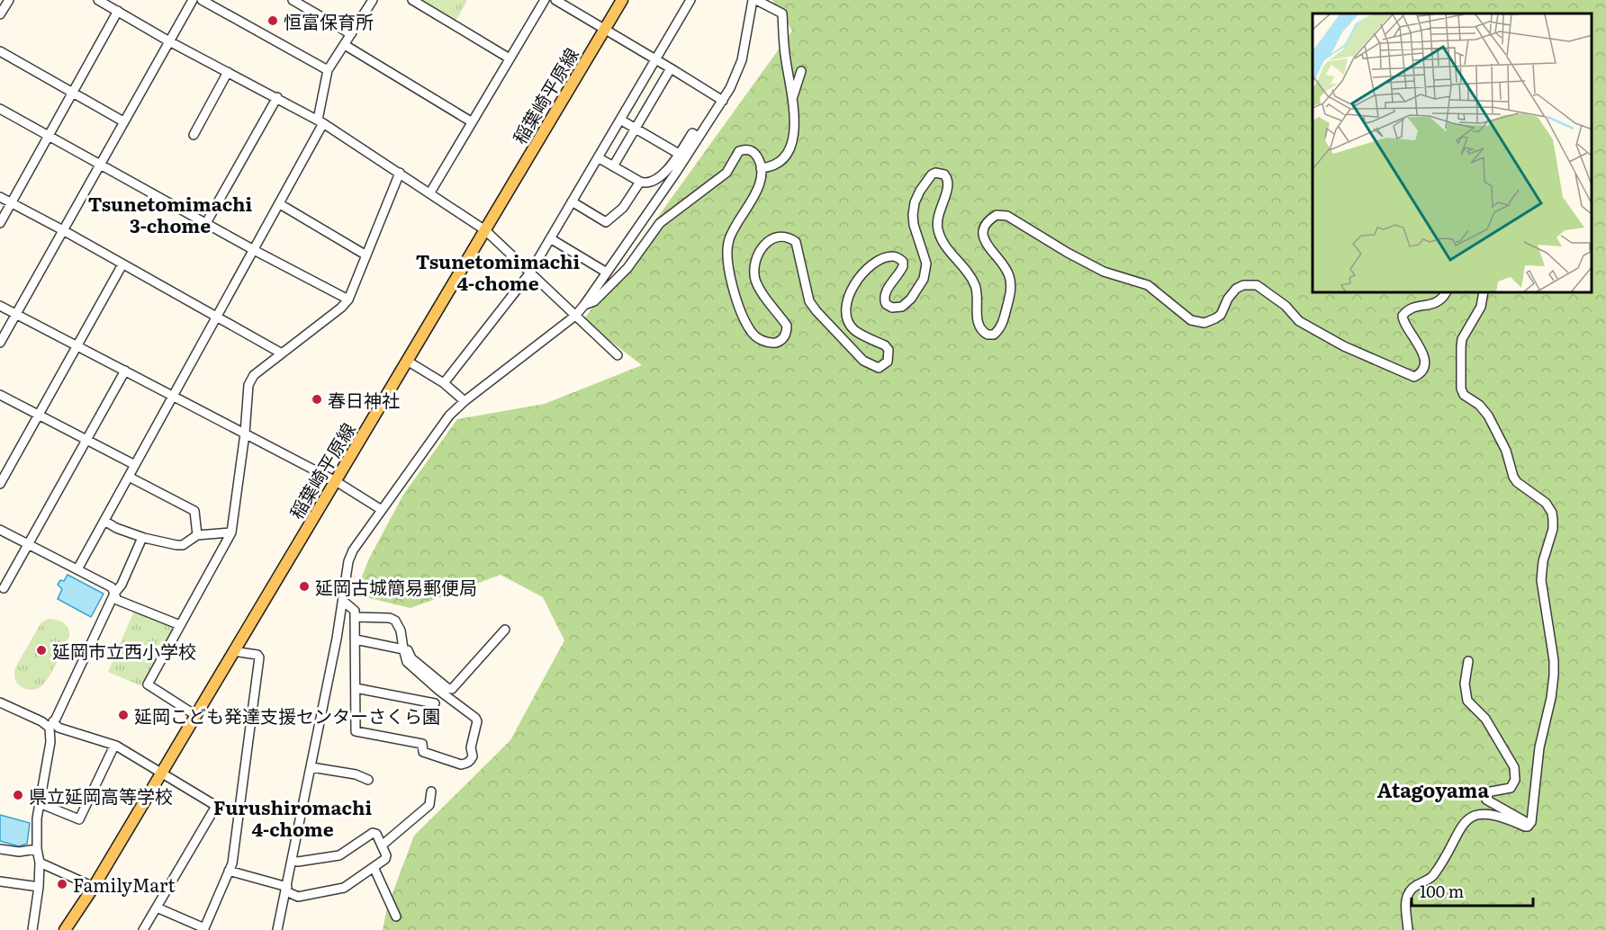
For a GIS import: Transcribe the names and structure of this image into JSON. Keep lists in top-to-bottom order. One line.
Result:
{"streets":{"main road":["稲葉崎平原線"]},"districts":["Tsunetomimachi 3-chome","Tsunetomimachi 4-chome","Atagoyama","Furushiromachi 4-chome"],"places":["恒富保育所","春日神社","延岡古城簡易郵便局","延岡市立西小学校","延岡こども発達支援センターさくら園","県立延岡高等学校","FamilyMart"],"scale_bar":"100 m"}
